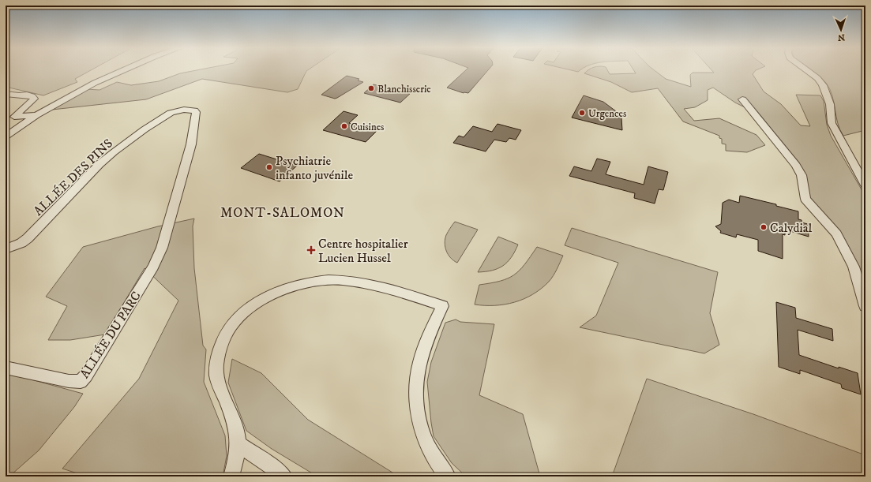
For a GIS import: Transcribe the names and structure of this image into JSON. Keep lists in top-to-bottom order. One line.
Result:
{"streets":{"street":["ALLÉE DES PINS","ALLÉE DU PARC"]},"crossings":[["ALLÉE DES PINS","ALLÉE DU PARC"]],"districts":["MONT-SALOMON"],"places":{"other":["Blanchisserie","Urgences","Cuisines","Psychiatrie infanto juvénile","Calydial"],"health":["Centre hospitalier Lucien Hussel"]},"north":"bottom"}
